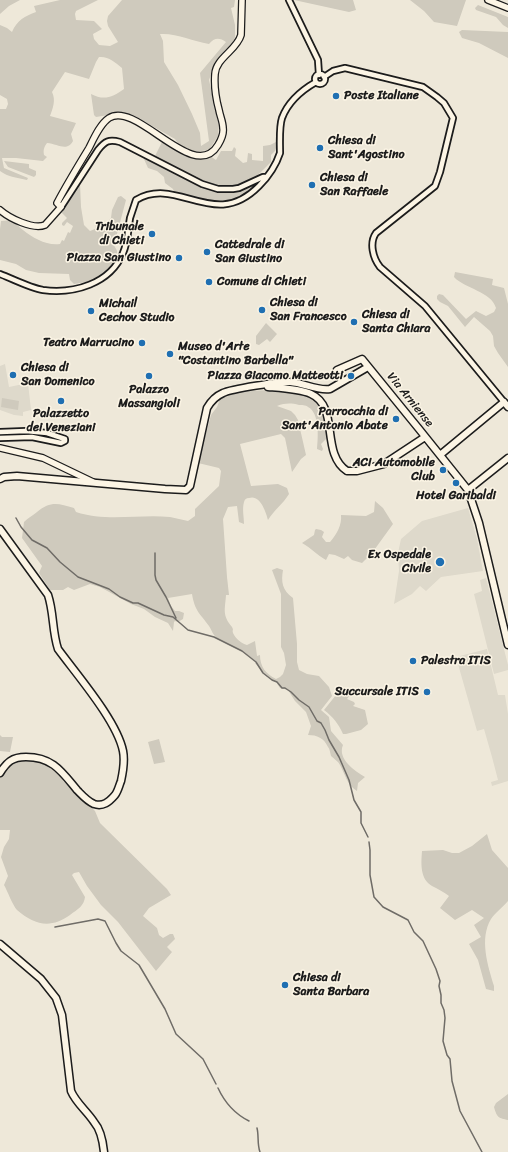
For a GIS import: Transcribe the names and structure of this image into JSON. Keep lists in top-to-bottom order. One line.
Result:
{"streets":{"main road":["Via Arniense"]},"places":["Poste Italiane","Chiesa di Sant'Agostino","Chiesa di San Raffaele","Tribunale di Chieti","Cattedrale di San Giustino","Piazza San Giustino","Comune di Chieti","Chiesa di San Francesco","Michail Cechov Studio","Chiesa di Santa Chiara","Teatro Marrucino","Museo d'Arte \"Costantino Barbella\"","Chiesa di San Domenico","Palazzo Massangioli","Piazza Giacomo Matteotti","Palazzetto dei Veneziani","Parrocchia di Sant'Antonio Abate","ACI Automobile Club","Hotel Garibaldi","Ex Ospedale Civile","Palestra ITIS","Succursale ITIS","Chiesa di Santa Barbara"]}
